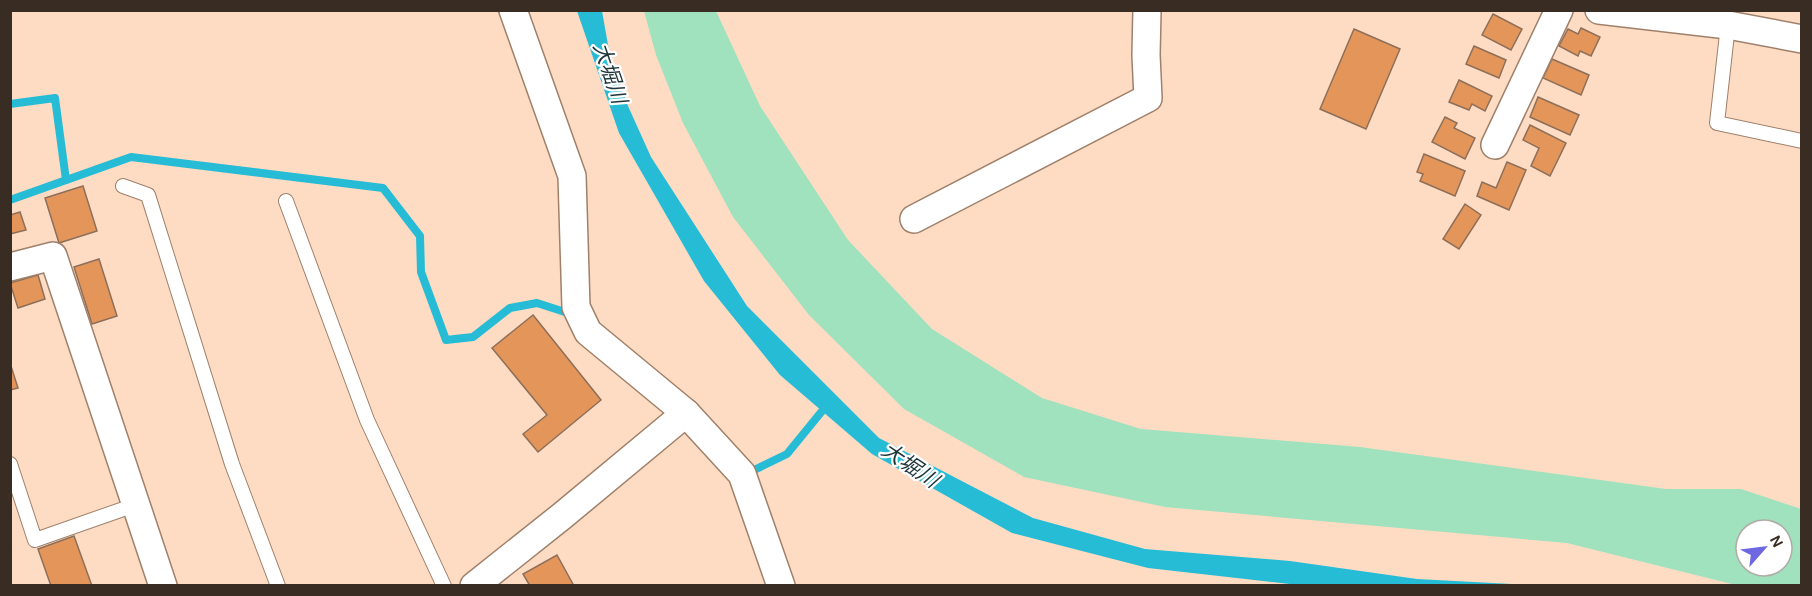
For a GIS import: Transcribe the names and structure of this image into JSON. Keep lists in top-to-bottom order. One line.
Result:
{"water":["大堀川"],"north":"top right"}
